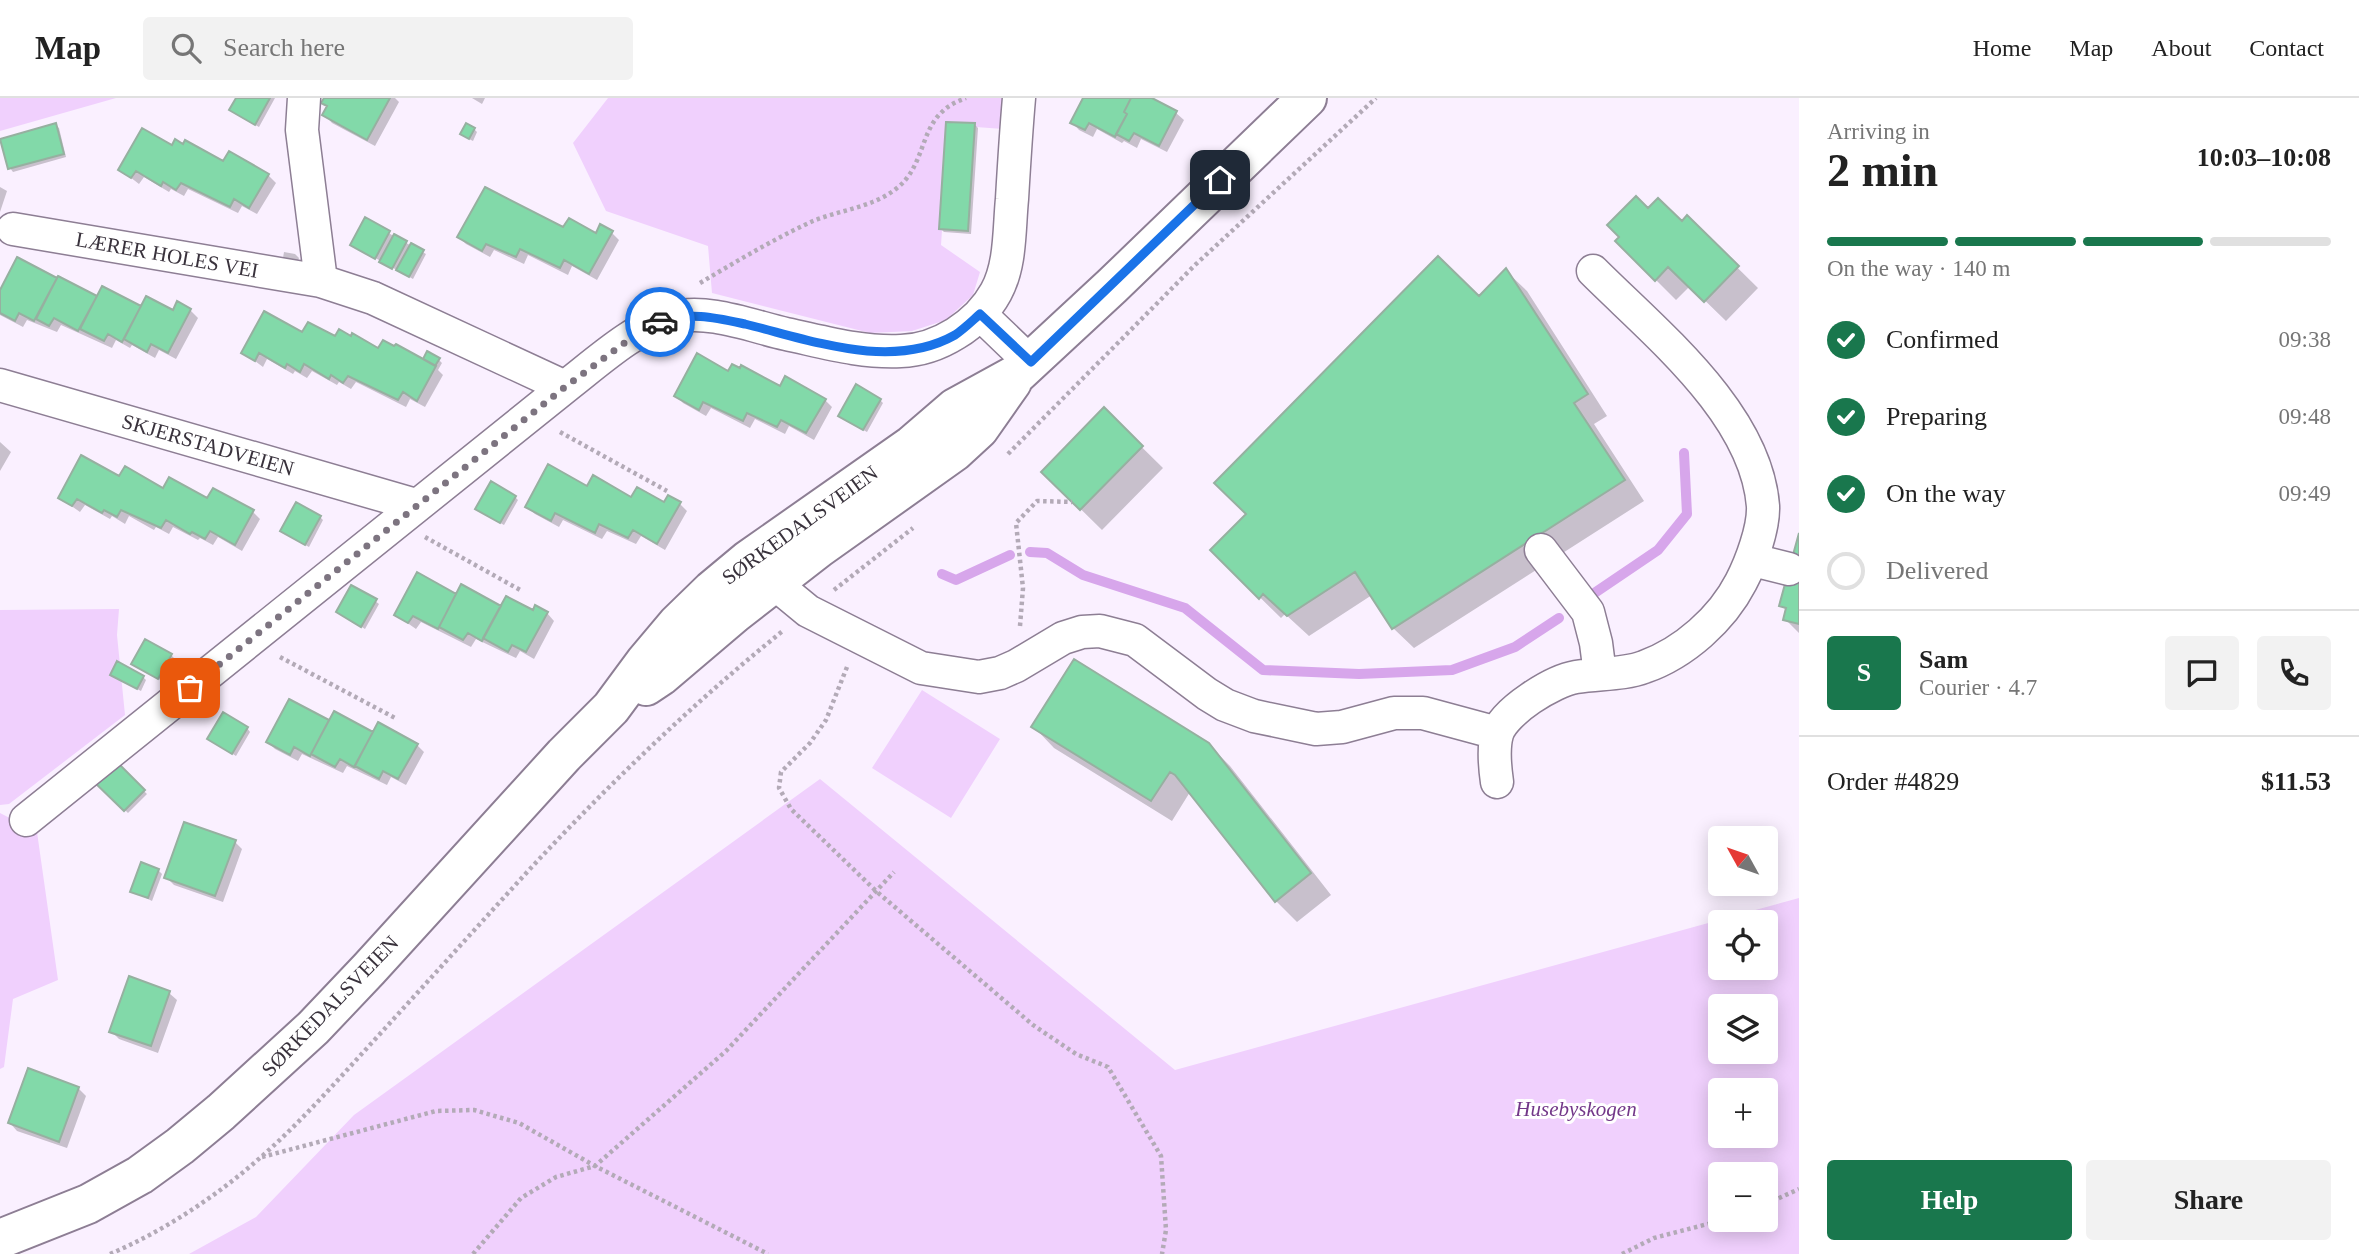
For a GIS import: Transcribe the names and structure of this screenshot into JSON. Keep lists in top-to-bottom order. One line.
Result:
{"streets":{"main road":["SØRKEDALSVEIEN"],"street":["LÆRER HOLES VEI","SKJERSTADVEIEN"]},"parks":["Husebyskogen"],"north":"top left","page":{"header":"Map","search":"Search here","nav":["Home","Map","About","Contact"],"heading":["2 min","Arriving in","10:03–10:08"],"panel":["Sam","Courier · 4.7","Order #4829","$11.53"],"bar":"On the way · 140 m","list":[["Confirmed","09:38"],["Preparing","09:48"],["On the way","09:49"],"Delivered"],"round":"S","map_buttons":["+","−"],"buttons":["Help","Share"]}}
